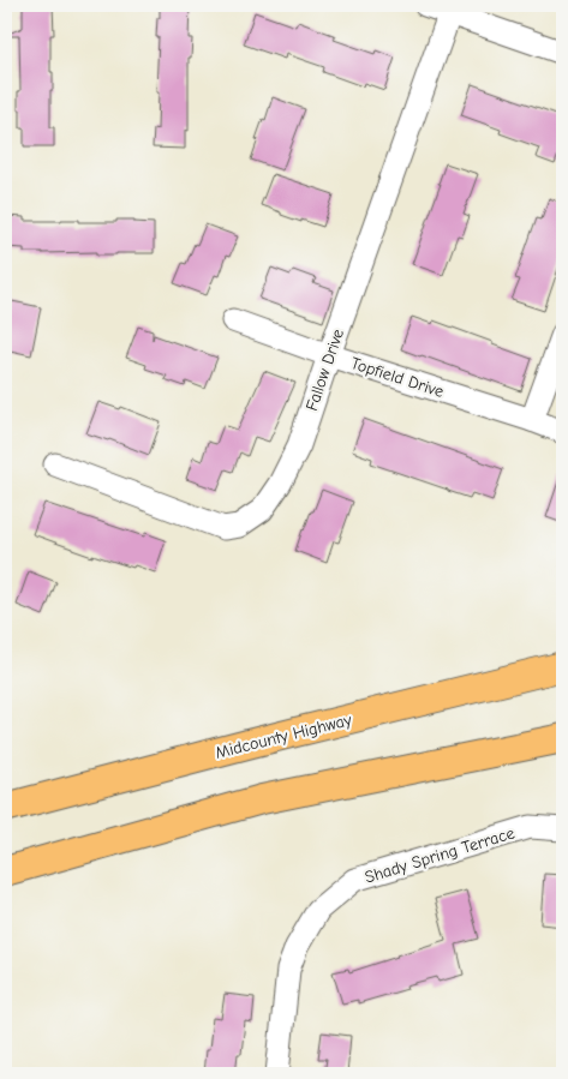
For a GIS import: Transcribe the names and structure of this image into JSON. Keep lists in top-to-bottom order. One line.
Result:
{"streets":{"main road":["Midcounty Highway"],"street":["Fallow Drive","Topfield Drive","Shady Spring Terrace"]},"crossings":[["Fallow Drive","Topfield Drive"]]}
